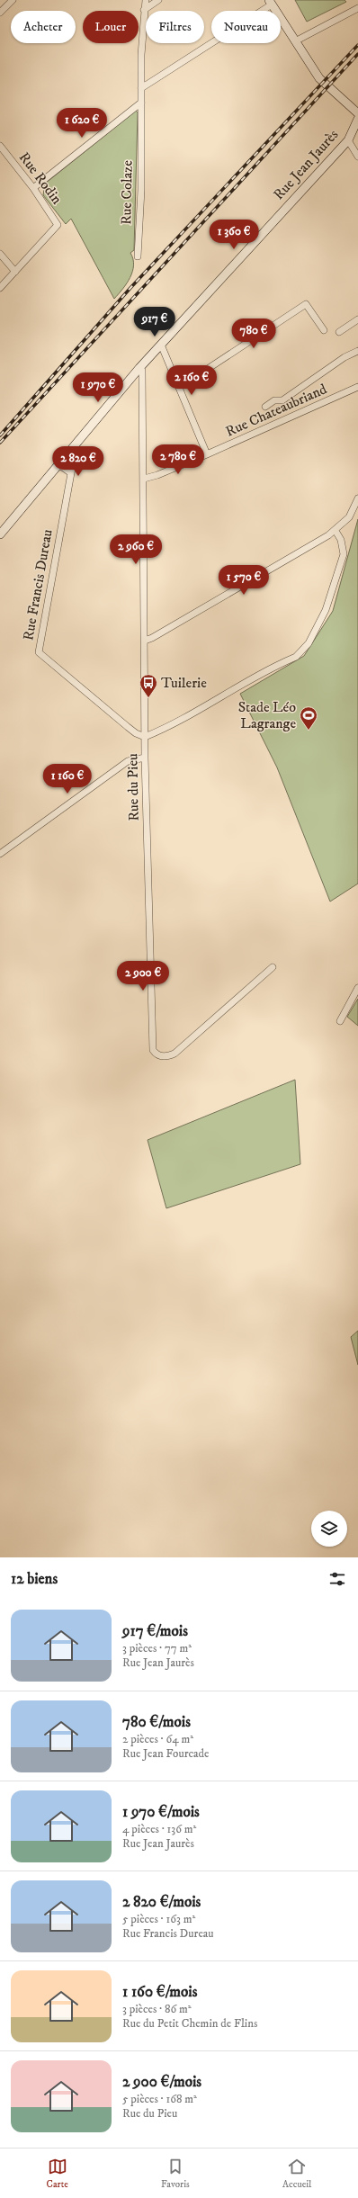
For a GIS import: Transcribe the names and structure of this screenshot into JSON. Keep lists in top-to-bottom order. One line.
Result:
{"streets":{"main road":["Rue Jean Jaurès"],"street":["Rue Rodin","Rue Colaze","Rue Chateaubriand","Rue Francis Dureau","Rue du Pieu"]},"crossings":[["Rue Jean Jaurès","Rue Francis Dureau"],["Rue Jean Jaurès","Rue du Pieu"],["Rue Chateaubriand","Rue du Pieu"],["Rue Francis Dureau","Rue du Pieu"]],"places":{"bus stop":["Tuilerie"],"sports":["Stade Léo Lagrange"]},"page":{"chip":["Acheter","Louer","Filtres","Nouveau"],"price":["1 620 €","1 360 €","917 €","780 €","2 160 €","1 970 €","2 780 €","2 820 €","2 960 €","1 570 €","1 160 €","2 900 €"],"heading":"12 biens","list":[{"name":"917 €/mois","note":"3 pièces · 77 m² · Rue Jean Jaurès"},{"name":"780 €/mois","note":"2 pièces · 64 m² · Rue Jean Fourcade"},{"name":"1 970 €/mois","note":"4 pièces · 136 m² · Rue Jean Jaurès"},{"name":"2 820 €/mois","note":"5 pièces · 163 m² · Rue Francis Dureau"},{"name":"1 160 €/mois","note":"3 pièces · 86 m² · Rue du Petit Chemin de Flins"},{"name":"2 900 €/mois","note":"5 pièces · 168 m² · Rue du Pieu"}],"tabs":["Carte","Favoris","Accueil"]}}
